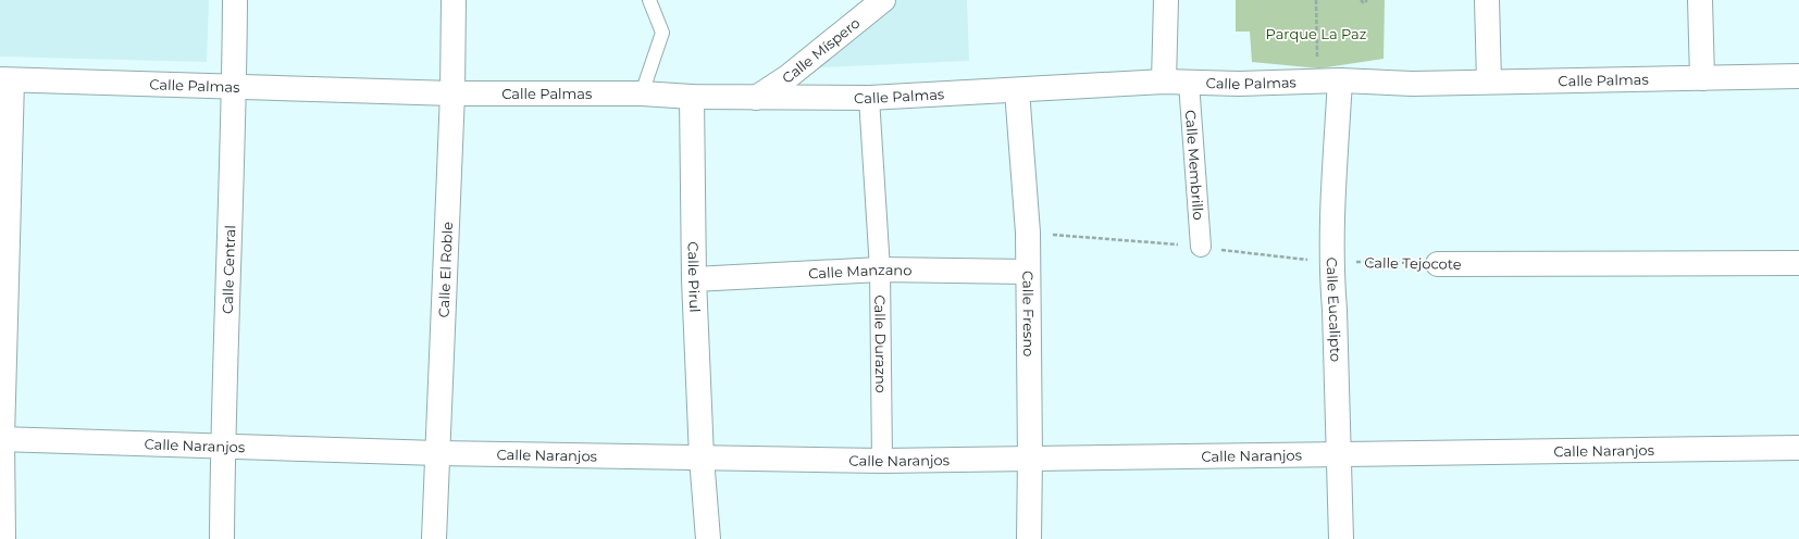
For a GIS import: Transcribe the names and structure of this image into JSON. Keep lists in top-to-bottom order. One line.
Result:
{"streets":{"street":["Calle Míspero","Calle Palmas","Calle Membrillo","Calle Tejocote","Calle Central","Calle El Roble","Calle Manzano","Calle Pirul","Calle Eucalipto","Calle Fresno","Calle Durazno","Calle Naranjos"]},"crossings":[["Calle Míspero","Calle Palmas"],["Calle Palmas","Calle Membrillo"],["Calle Palmas","Calle Central"],["Calle Palmas","Calle El Roble"],["Calle Palmas","Calle Pirul"],["Calle Palmas","Calle Eucalipto"],["Calle Palmas","Calle Fresno"],["Calle Palmas","Calle Durazno"],["Calle Membrillo","Calle Tejocote"],["Calle Tejocote","Calle Eucalipto"],["Calle Tejocote","Calle Fresno"],["Calle Central","Calle Naranjos"],["Calle El Roble","Calle Naranjos"],["Calle Manzano","Calle Pirul"],["Calle Manzano","Calle Fresno"],["Calle Manzano","Calle Durazno"],["Calle Pirul","Calle Naranjos"],["Calle Eucalipto","Calle Naranjos"],["Calle Fresno","Calle Naranjos"],["Calle Durazno","Calle Naranjos"]],"parks":["Parque La Paz"]}
